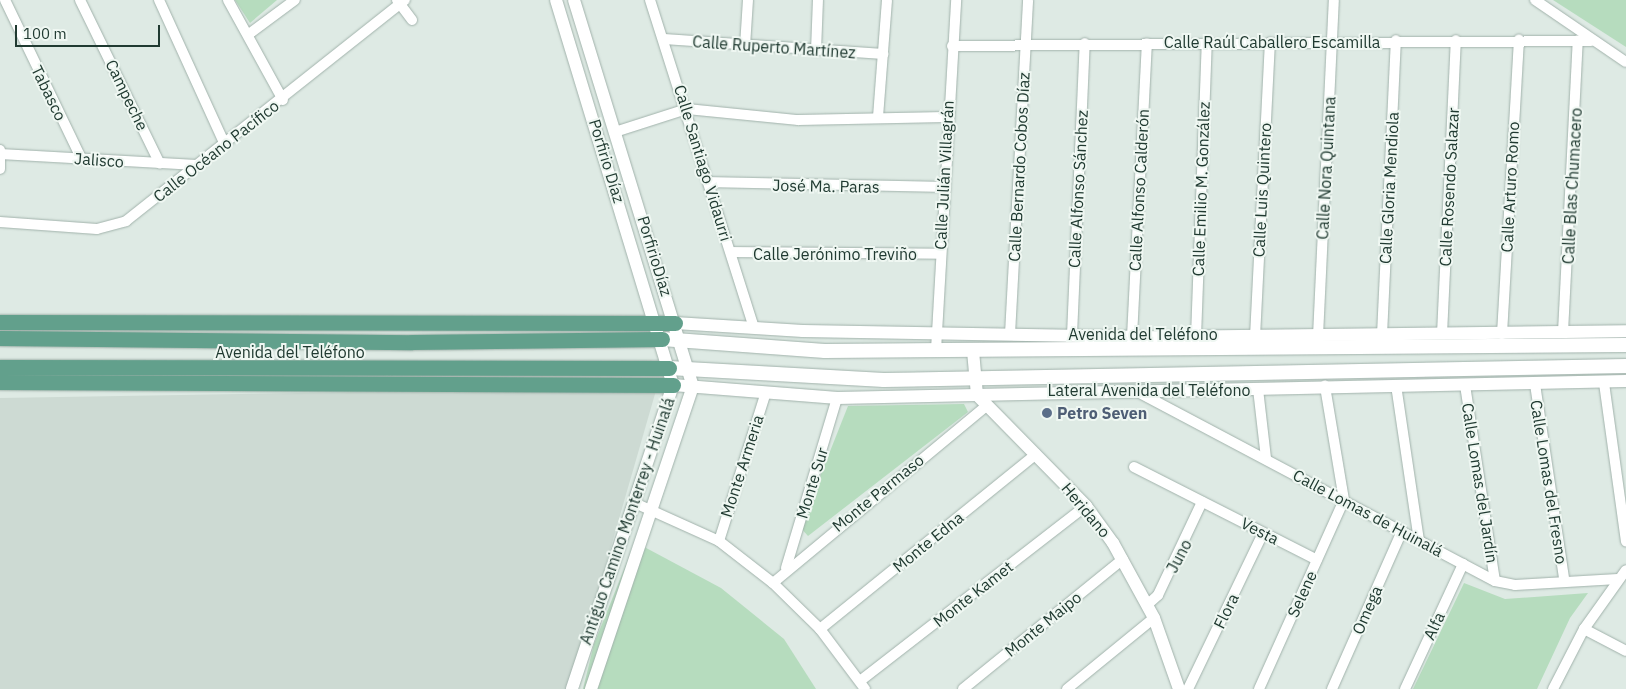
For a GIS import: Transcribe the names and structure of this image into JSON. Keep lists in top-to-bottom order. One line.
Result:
{"streets":{"main road":["Avenida del Teléfono"],"street":["Calle Raúl Caballero Escamilla","Calle Ruperto Martínez","Tabasco","Campeche","Calle Océano Pacífico","Jalisco","Porfirio Díaz","Calle Santiago Vidaurri","Calle Bernardo Cobos Díaz","Calle Nora Quintana","Calle Julián Villagrán","José Ma. Paras","Calle Blas Chumacero","Calle Rosendo Salazar","Calle Arturo Romo","Calle Gloria Mendiola","Calle Alfonso Sánchez","Calle Emilio M. González","Calle Alfonso Calderón","Calle Luis Quintero","Calle Jerónimo Treviño","PorfirioDíaz","Lateral Avenida del Teléfono","Monte Armeria","Calle Lomas del Fresno","Monte Sur","Calle Lomas del Jardín","Monte Parmaso","Heridano","Calle Lomas de Huinalá","Antiguo Camino Monterrey - Huinalá","Vesta","Monte Edna","Juno","Monte Kamet","Selene","Omega","Flora","Monte Maipo","Alfa"]},"crossings":[["Calle Raúl Caballero Escamilla","Calle Bernardo Cobos Díaz"],["Calle Raúl Caballero Escamilla","Calle Nora Quintana"],["Calle Raúl Caballero Escamilla","Calle Julián Villagrán"],["Calle Raúl Caballero Escamilla","Calle Blas Chumacero"],["Calle Raúl Caballero Escamilla","Calle Rosendo Salazar"],["Calle Raúl Caballero Escamilla","Calle Arturo Romo"],["Calle Raúl Caballero Escamilla","Calle Gloria Mendiola"],["Calle Raúl Caballero Escamilla","Calle Alfonso Sánchez"],["Calle Raúl Caballero Escamilla","Calle Emilio M. González"],["Calle Raúl Caballero Escamilla","Calle Alfonso Calderón"],["Calle Raúl Caballero Escamilla","Calle Luis Quintero"],["Calle Ruperto Martínez","Calle Santiago Vidaurri"],["Tabasco","Jalisco"],["Campeche","Jalisco"],["Calle Océano Pacífico","Jalisco"],["Porfirio Díaz","Antiguo Camino Monterrey - Huinalá"],["Calle Santiago Vidaurri","José Ma. Paras"],["Calle Santiago Vidaurri","Calle Jerónimo Treviño"],["Calle Julián Villagrán","José Ma. Paras"],["Calle Julián Villagrán","Calle Jerónimo Treviño"],["Calle Julián Villagrán","Avenida del Teléfono"],["PorfirioDíaz","Avenida del Teléfono"],["PorfirioDíaz","Lateral Avenida del Teléfono"],["PorfirioDíaz","Antiguo Camino Monterrey - Huinalá"],["Avenida del Teléfono","Heridano"],["Avenida del Teléfono","Antiguo Camino Monterrey - Huinalá"],["Lateral Avenida del Teléfono","Monte Armeria"],["Lateral Avenida del Teléfono","Calle Lomas del Fresno"],["Lateral Avenida del Teléfono","Monte Sur"],["Lateral Avenida del Teléfono","Calle Lomas del Jardín"],["Lateral Avenida del Teléfono","Heridano"],["Lateral Avenida del Teléfono","Calle Lomas de Huinalá"],["Lateral Avenida del Teléfono","Antiguo Camino Monterrey - Huinalá"],["Calle Lomas del Fresno","Calle Lomas de Huinalá"],["Monte Sur","Monte Parmaso"],["Calle Lomas del Jardín","Calle Lomas de Huinalá"],["Monte Parmaso","Heridano"],["Heridano","Monte Edna"],["Heridano","Juno"],["Heridano","Monte Kamet"],["Heridano","Monte Maipo"],["Calle Lomas de Huinalá","Selene"],["Calle Lomas de Huinalá","Omega"],["Calle Lomas de Huinalá","Alfa"],["Vesta","Juno"],["Vesta","Selene"],["Vesta","Flora"]],"places":["Petro Seven"],"scale_bar":"100 m"}
